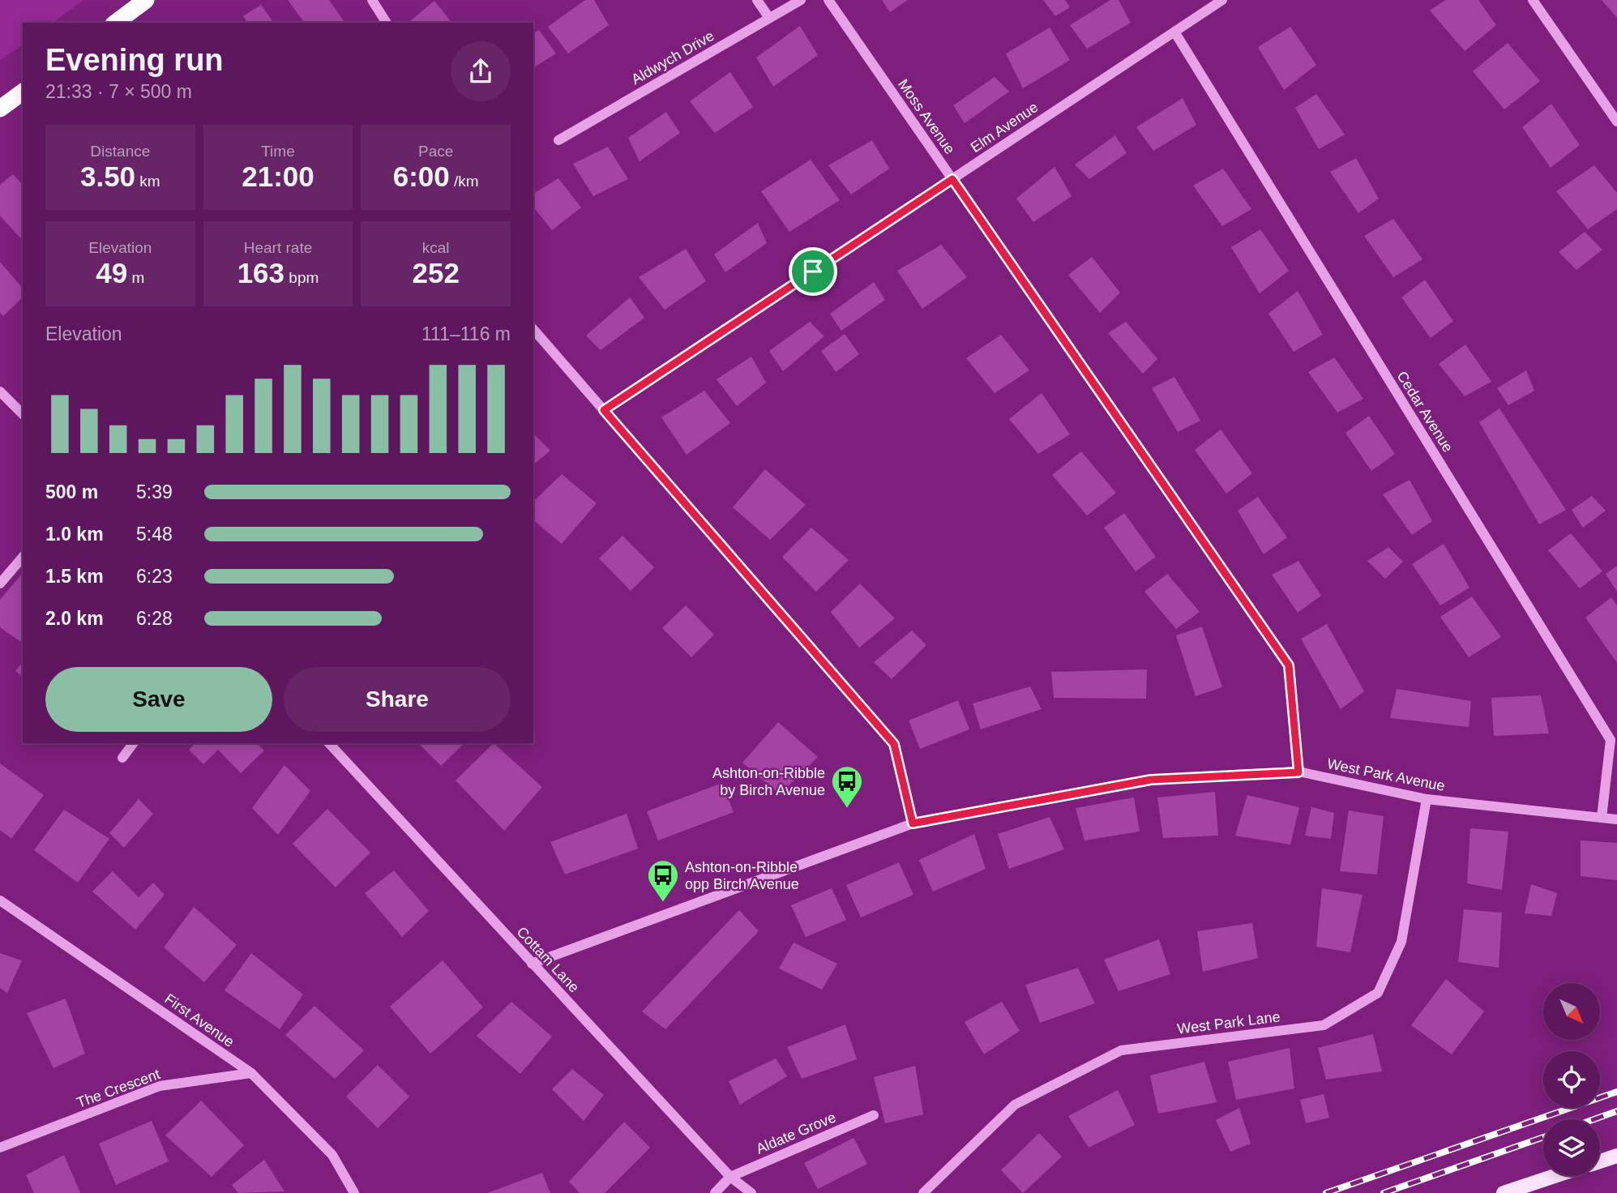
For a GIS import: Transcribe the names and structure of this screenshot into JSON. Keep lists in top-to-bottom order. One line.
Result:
{"streets":{"street":["Aldwych Drive","Moss Avenue","Elm Avenue","Cedar Avenue","West Park Avenue","Cottam Lane","First Avenue","West Park Lane","The Crescent","Aldate Grove"]},"crossings":[["Moss Avenue","Elm Avenue"],["Moss Avenue","West Park Avenue"],["Elm Avenue","Cedar Avenue"],["Cedar Avenue","West Park Avenue"],["West Park Avenue","Cottam Lane"],["West Park Avenue","West Park Lane"],["Cottam Lane","Aldate Grove"],["First Avenue","The Crescent"]],"places":{"bus stop":["Ashton-on-Ribble by Birch Avenue","Ashton-on-Ribble opp Birch Avenue"]},"north":"bottom right","page":{"heading":["Evening run","21:33 · 7 × 500 m"],"stats":[["Distance","3.50 km"],["Time","21:00"],["Pace","6:00 /km"],["Elevation","49 m"],["Heart rate","163 bpm"],["kcal","252"]],"chart":["Elevation","111–116 m"],"list":[{"name":"500 m","note":"5:39"},{"name":"1.0 km","note":"5:48"},{"name":"1.5 km","note":"6:23"},{"name":"2.0 km","note":"6:28"}],"buttons":["Save","Share"]}}
